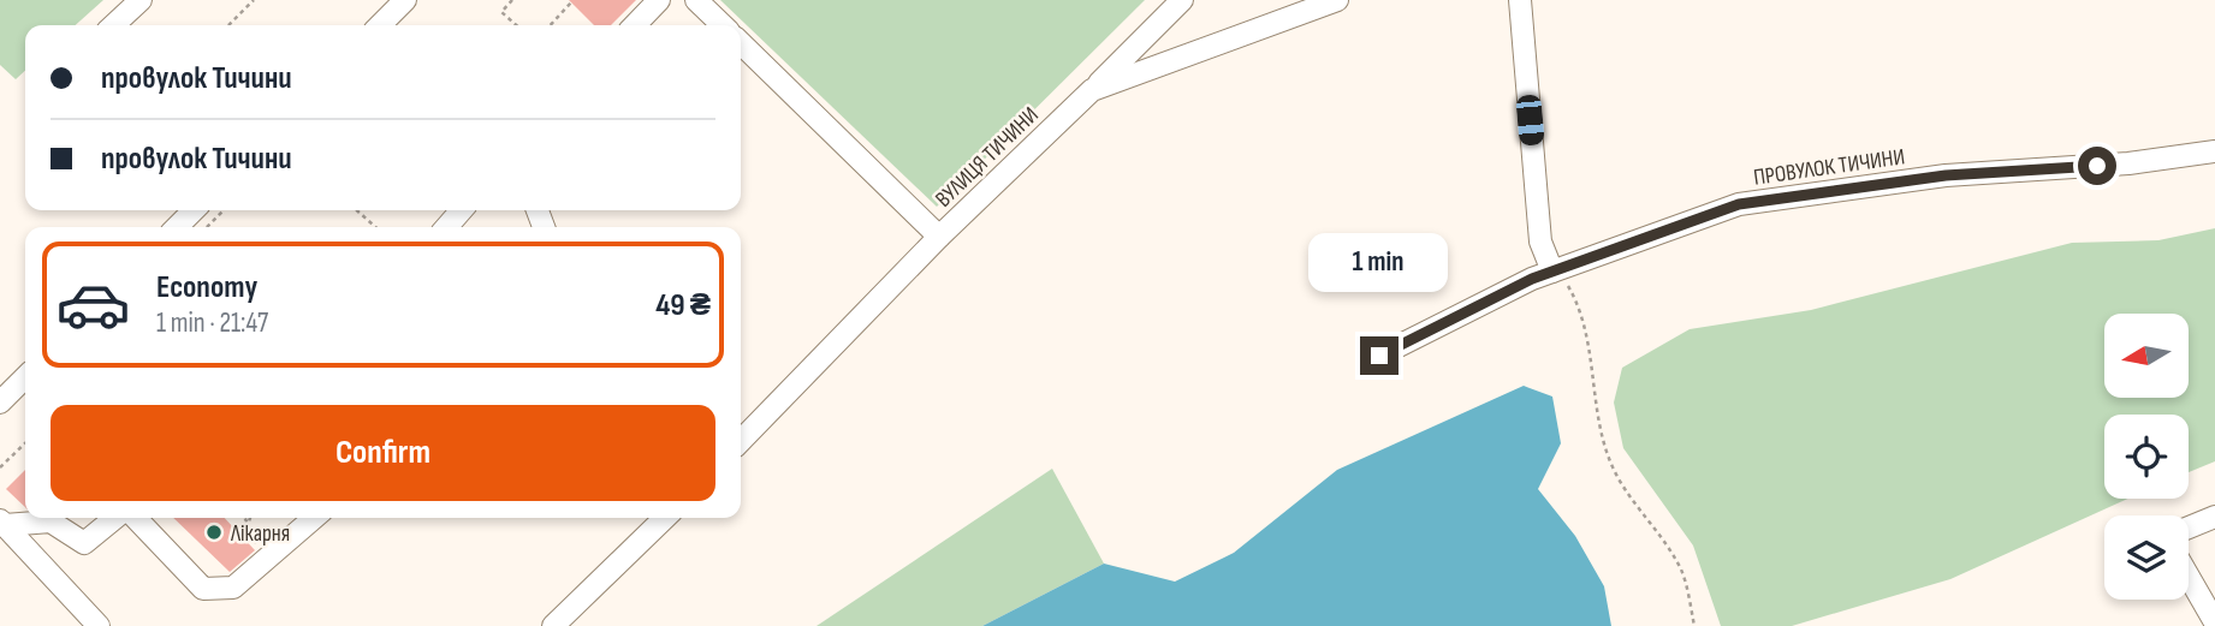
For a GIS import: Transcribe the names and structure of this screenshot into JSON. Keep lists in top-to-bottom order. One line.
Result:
{"streets":{"street":["ВУЛИЦЯ ТИЧИНИ","ПРОВУЛОК ТИЧИНИ"]},"places":["Лікарня"],"north":"left","page":{"banner":["провулок Тичини","провулок Тичини"],"bubble":"1 min","list":[{"name":"Economy","note":"1 min · 21:47","value":"49 ₴"}],"buttons":"Confirm"}}
